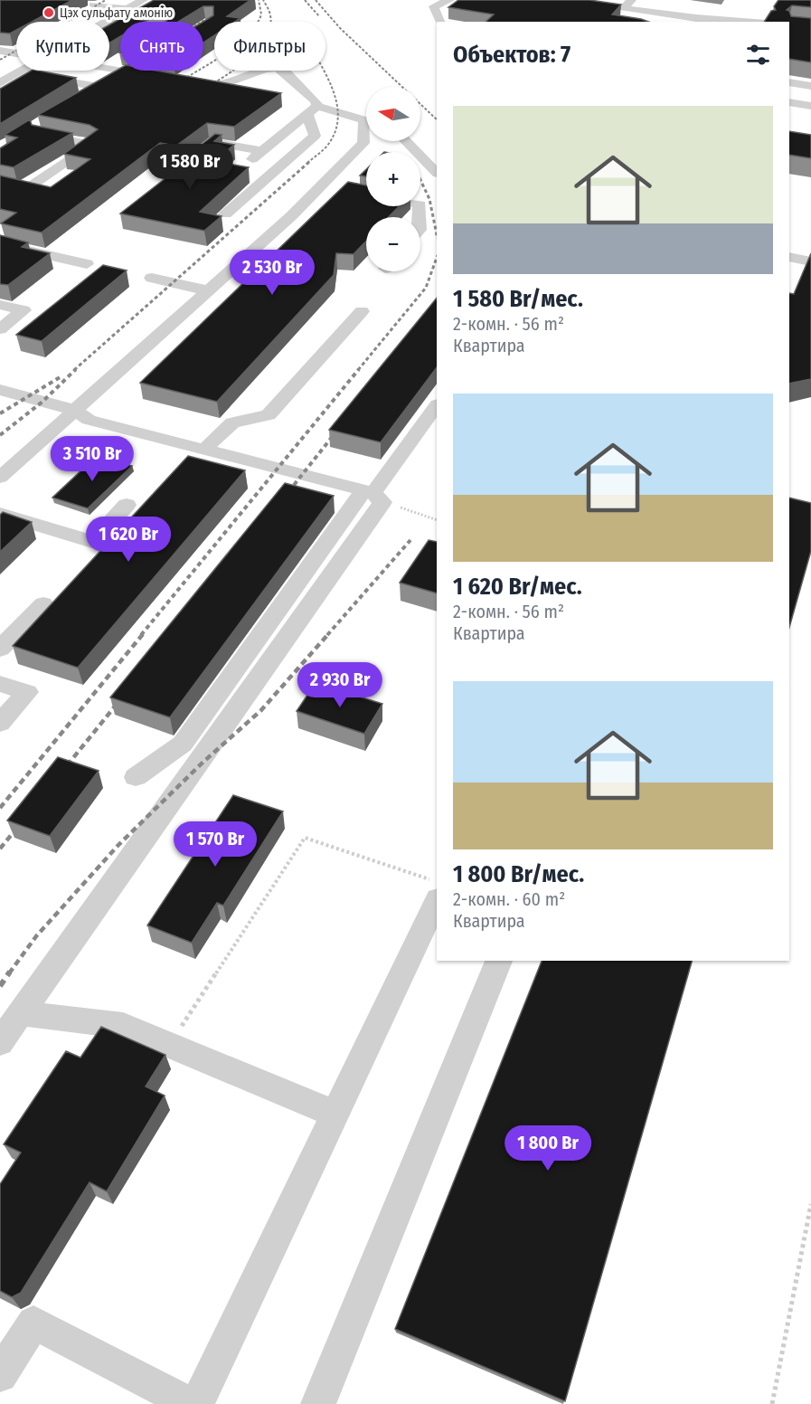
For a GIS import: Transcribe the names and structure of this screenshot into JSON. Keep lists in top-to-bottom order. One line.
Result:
{"places":["Цэх сульфату амонію"],"north":"left","page":{"chip":["Купить","Снять","Фильтры"],"heading":"Объектов: 7","map_buttons":["+","−"],"list":[{"name":"1 580 Br/мес.","note":"2-комн. · 56 m² · Квартира"},{"name":"1 620 Br/мес.","note":"2-комн. · 56 m² · Квартира"},{"name":"1 800 Br/мес.","note":"2-комн. · 60 m² · Квартира"}],"price":["1 580 Br","2 530 Br","3 510 Br","1 620 Br","2 930 Br","1 570 Br","1 800 Br"]}}
